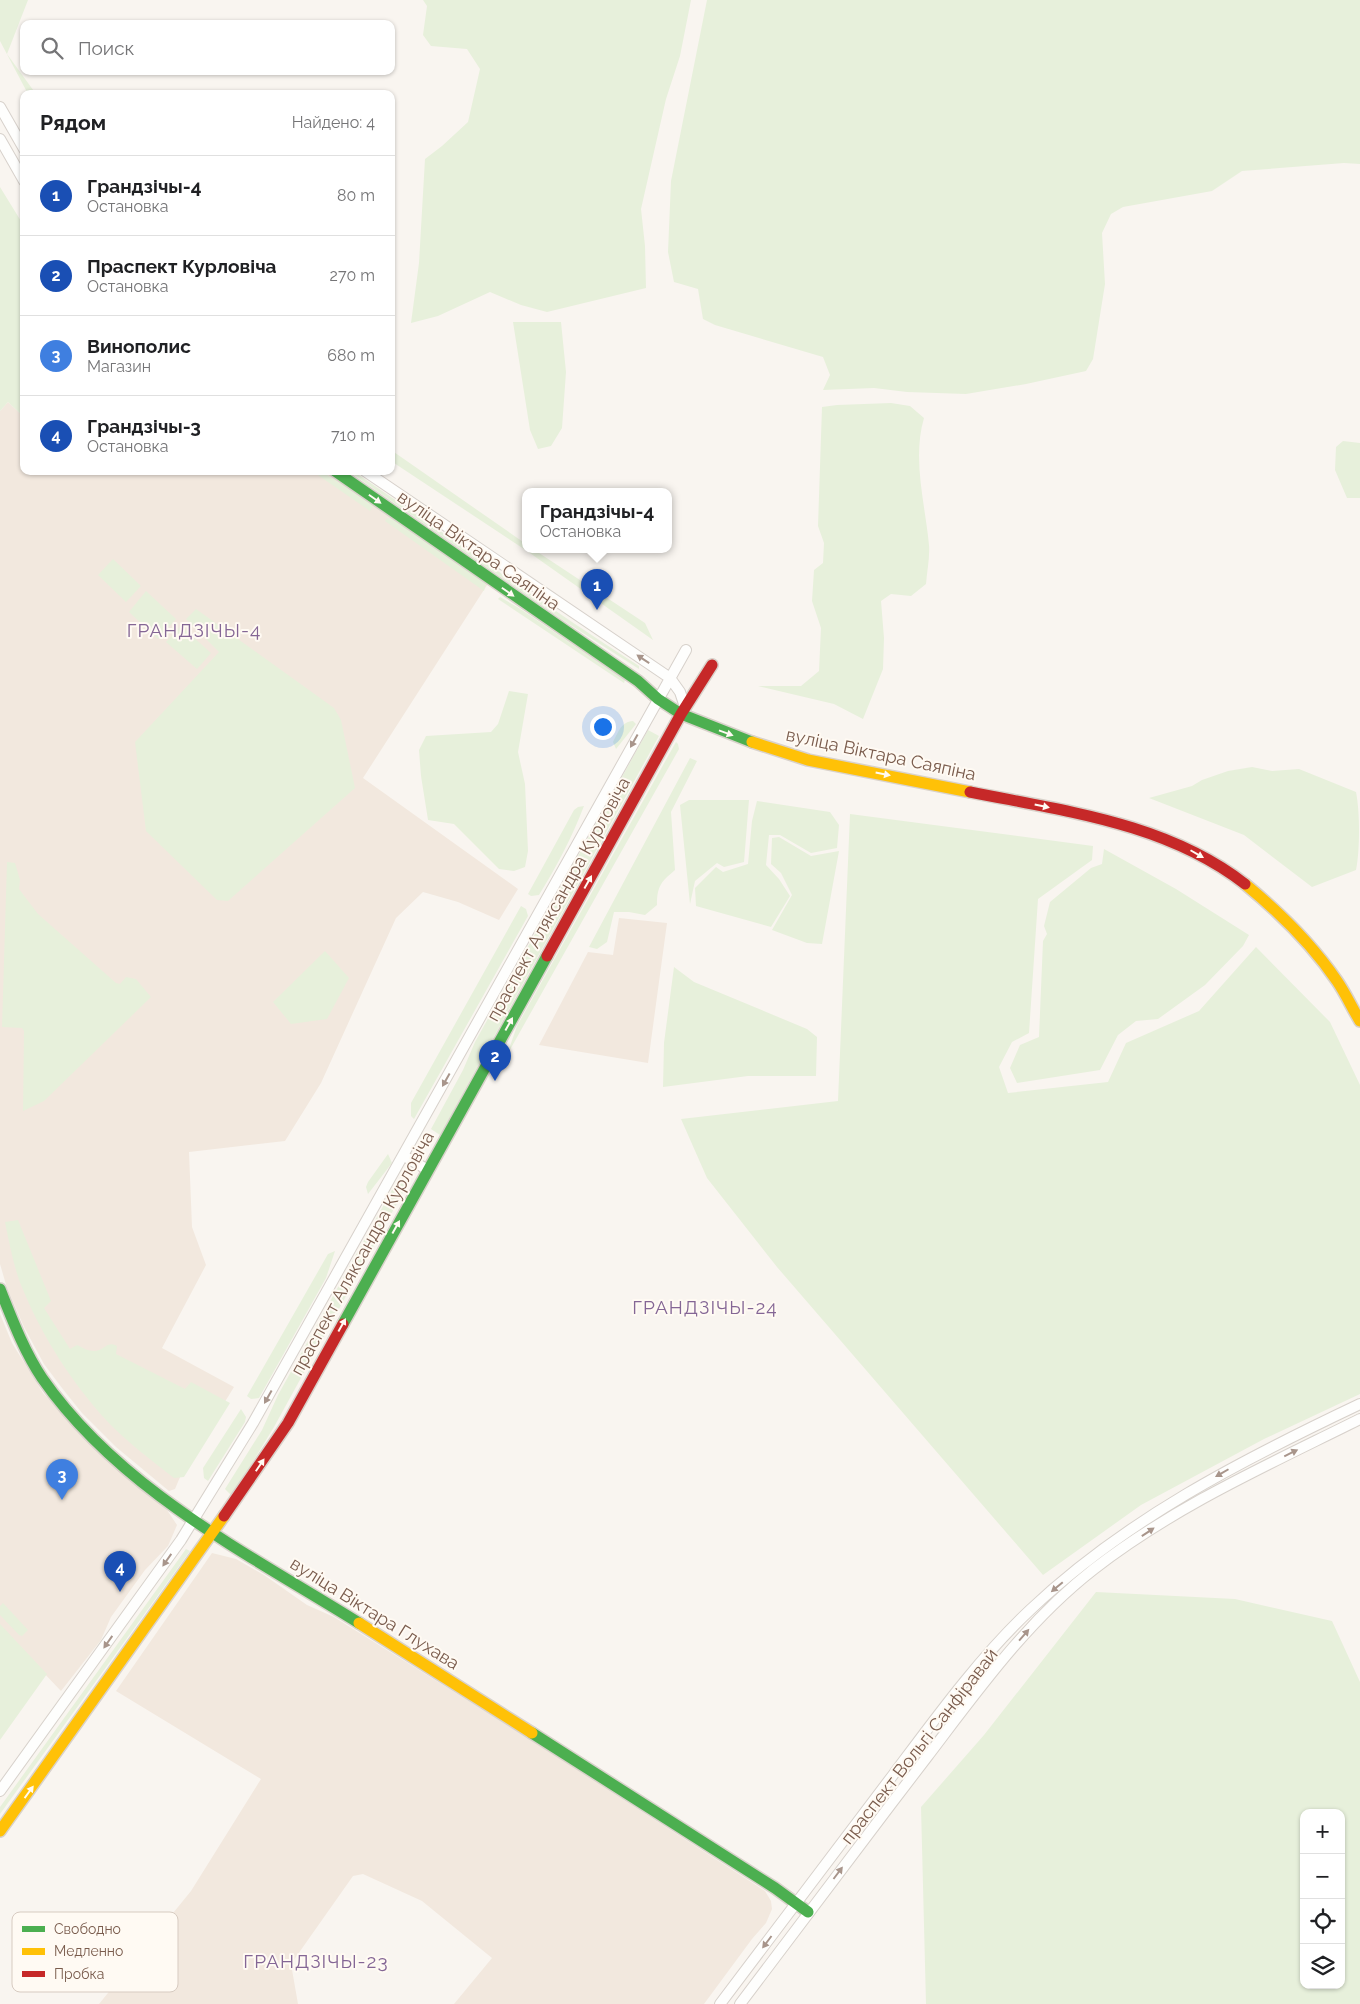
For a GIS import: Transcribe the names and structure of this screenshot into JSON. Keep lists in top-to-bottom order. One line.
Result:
{"streets":{"street":["вуліца Віктара Саяпіна","праспект Аляксандра Курловіча","вуліца Віктара Глухава","праспект Вольгі Санфіравай"]},"crossings":[["вуліца Віктара Саяпіна","праспект Аляксандра Курловіча"],["праспект Аляксандра Курловіча","вуліца Віктара Глухава"],["вуліца Віктара Глухава","праспект Вольгі Санфіравай"]],"districts":["ГРАНДЗІЧЫ-4","ГРАНДЗІЧЫ-24","ГРАНДЗІЧЫ-23"],"legend":["Свободно","Медленно","Пробка"],"page":{"search":"Поиск","heading":["Рядом","Найдено: 4"],"list":[{"mark":"1","name":"Грандзічы-4","note":"Остановка","value":"80 m"},{"mark":"2","name":"Праспект Курловіча","note":"Остановка","value":"270 m"},{"mark":"3","name":"Винополис","note":"Магазин","value":"680 m"},{"mark":"4","name":"Грандзічы-3","note":"Остановка","value":"710 m"}],"popup":["Грандзічы-4","Остановка"],"pins":["1","2","3","4"],"map_buttons":["+","−"]}}
